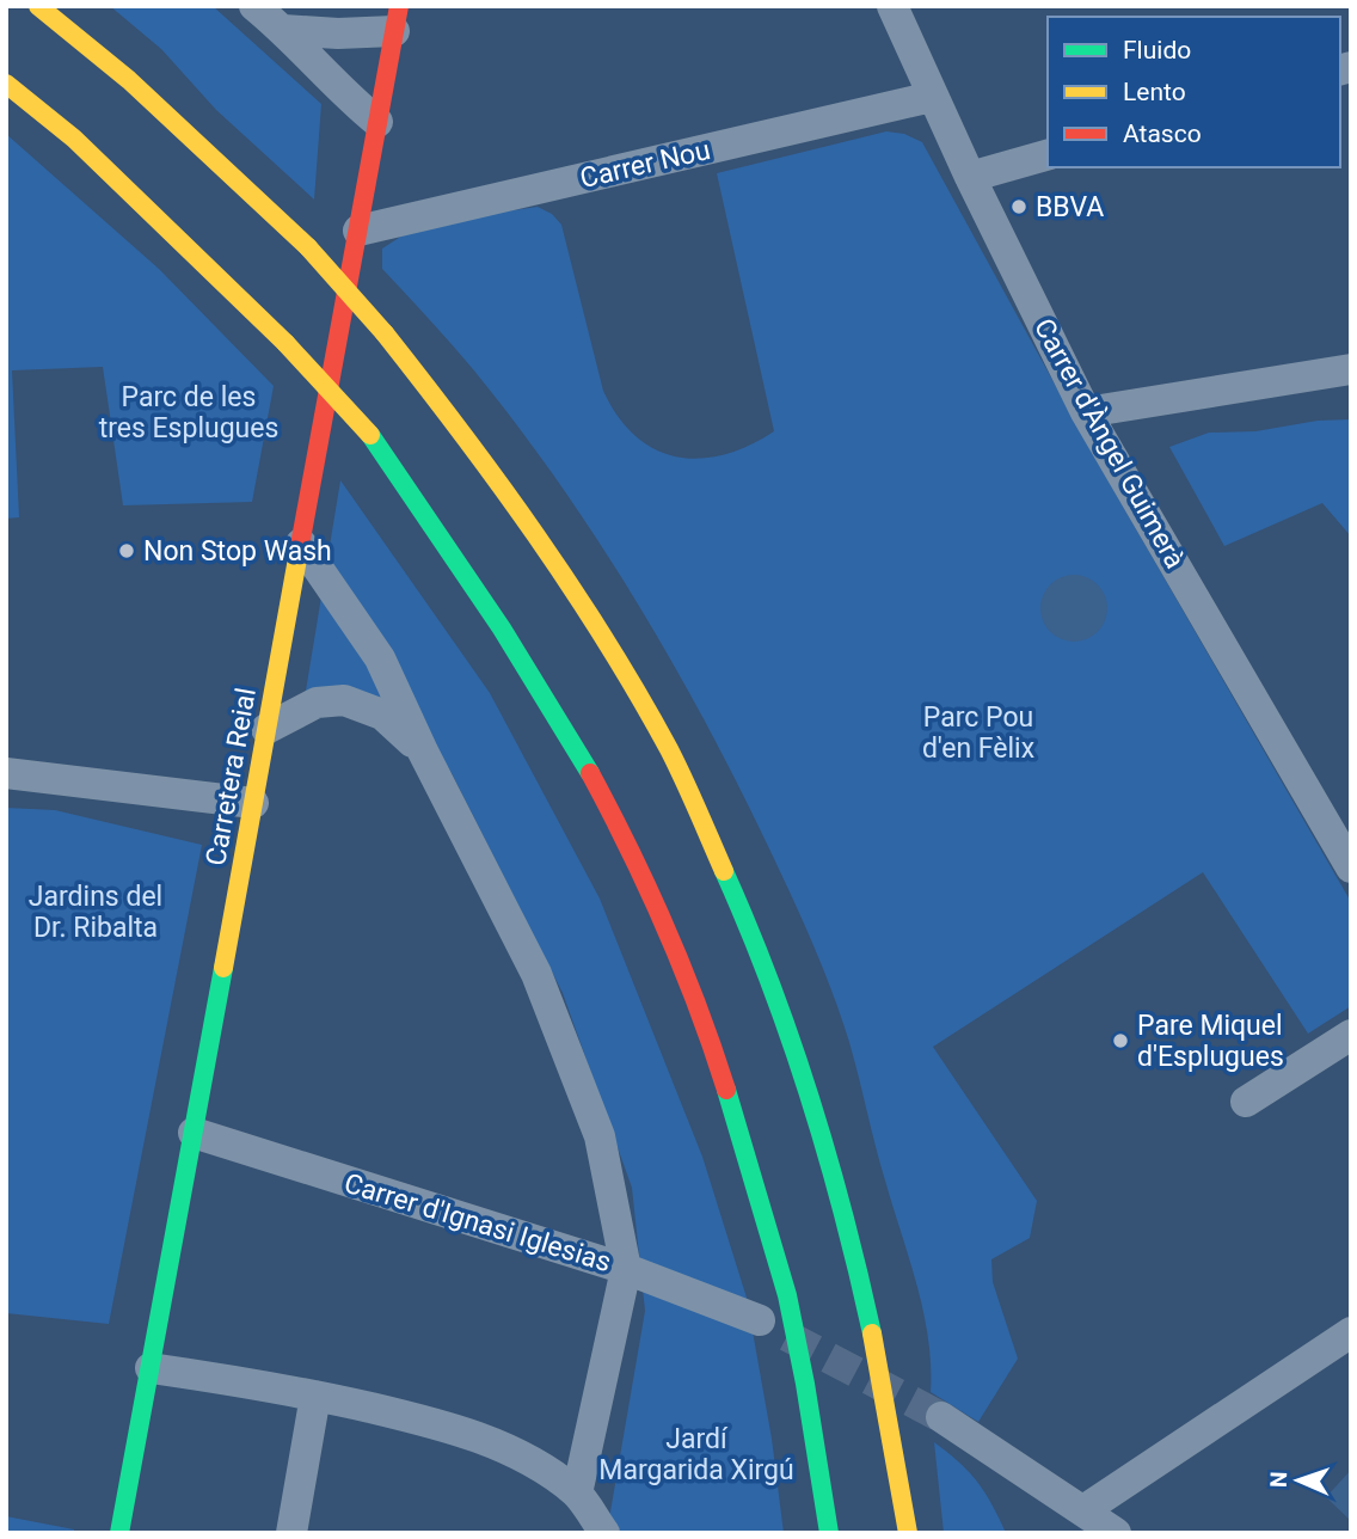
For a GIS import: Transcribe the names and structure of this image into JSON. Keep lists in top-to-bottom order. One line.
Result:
{"streets":{"main road":["Carretera Reial"],"street":["Carrer Nou","Carrer d'Àngel Guimerà","Carrer d'Ignasi Iglesias"]},"crossings":[["Carrer Nou","Carrer d'Àngel Guimerà"],["Carrer Nou","Carretera Reial"],["Carretera Reial","Carrer d'Ignasi Iglesias"]],"parks":["Parc de les tres Esplugues","Parc Pou d'en Fèlix","Jardins del Dr. Ribalta","Jardí Margarida Xirgú"],"places":["BBVA","Non Stop Wash","Pare Miquel d'Esplugues"],"legend":["Fluido","Lento","Atasco"],"north":"left"}
